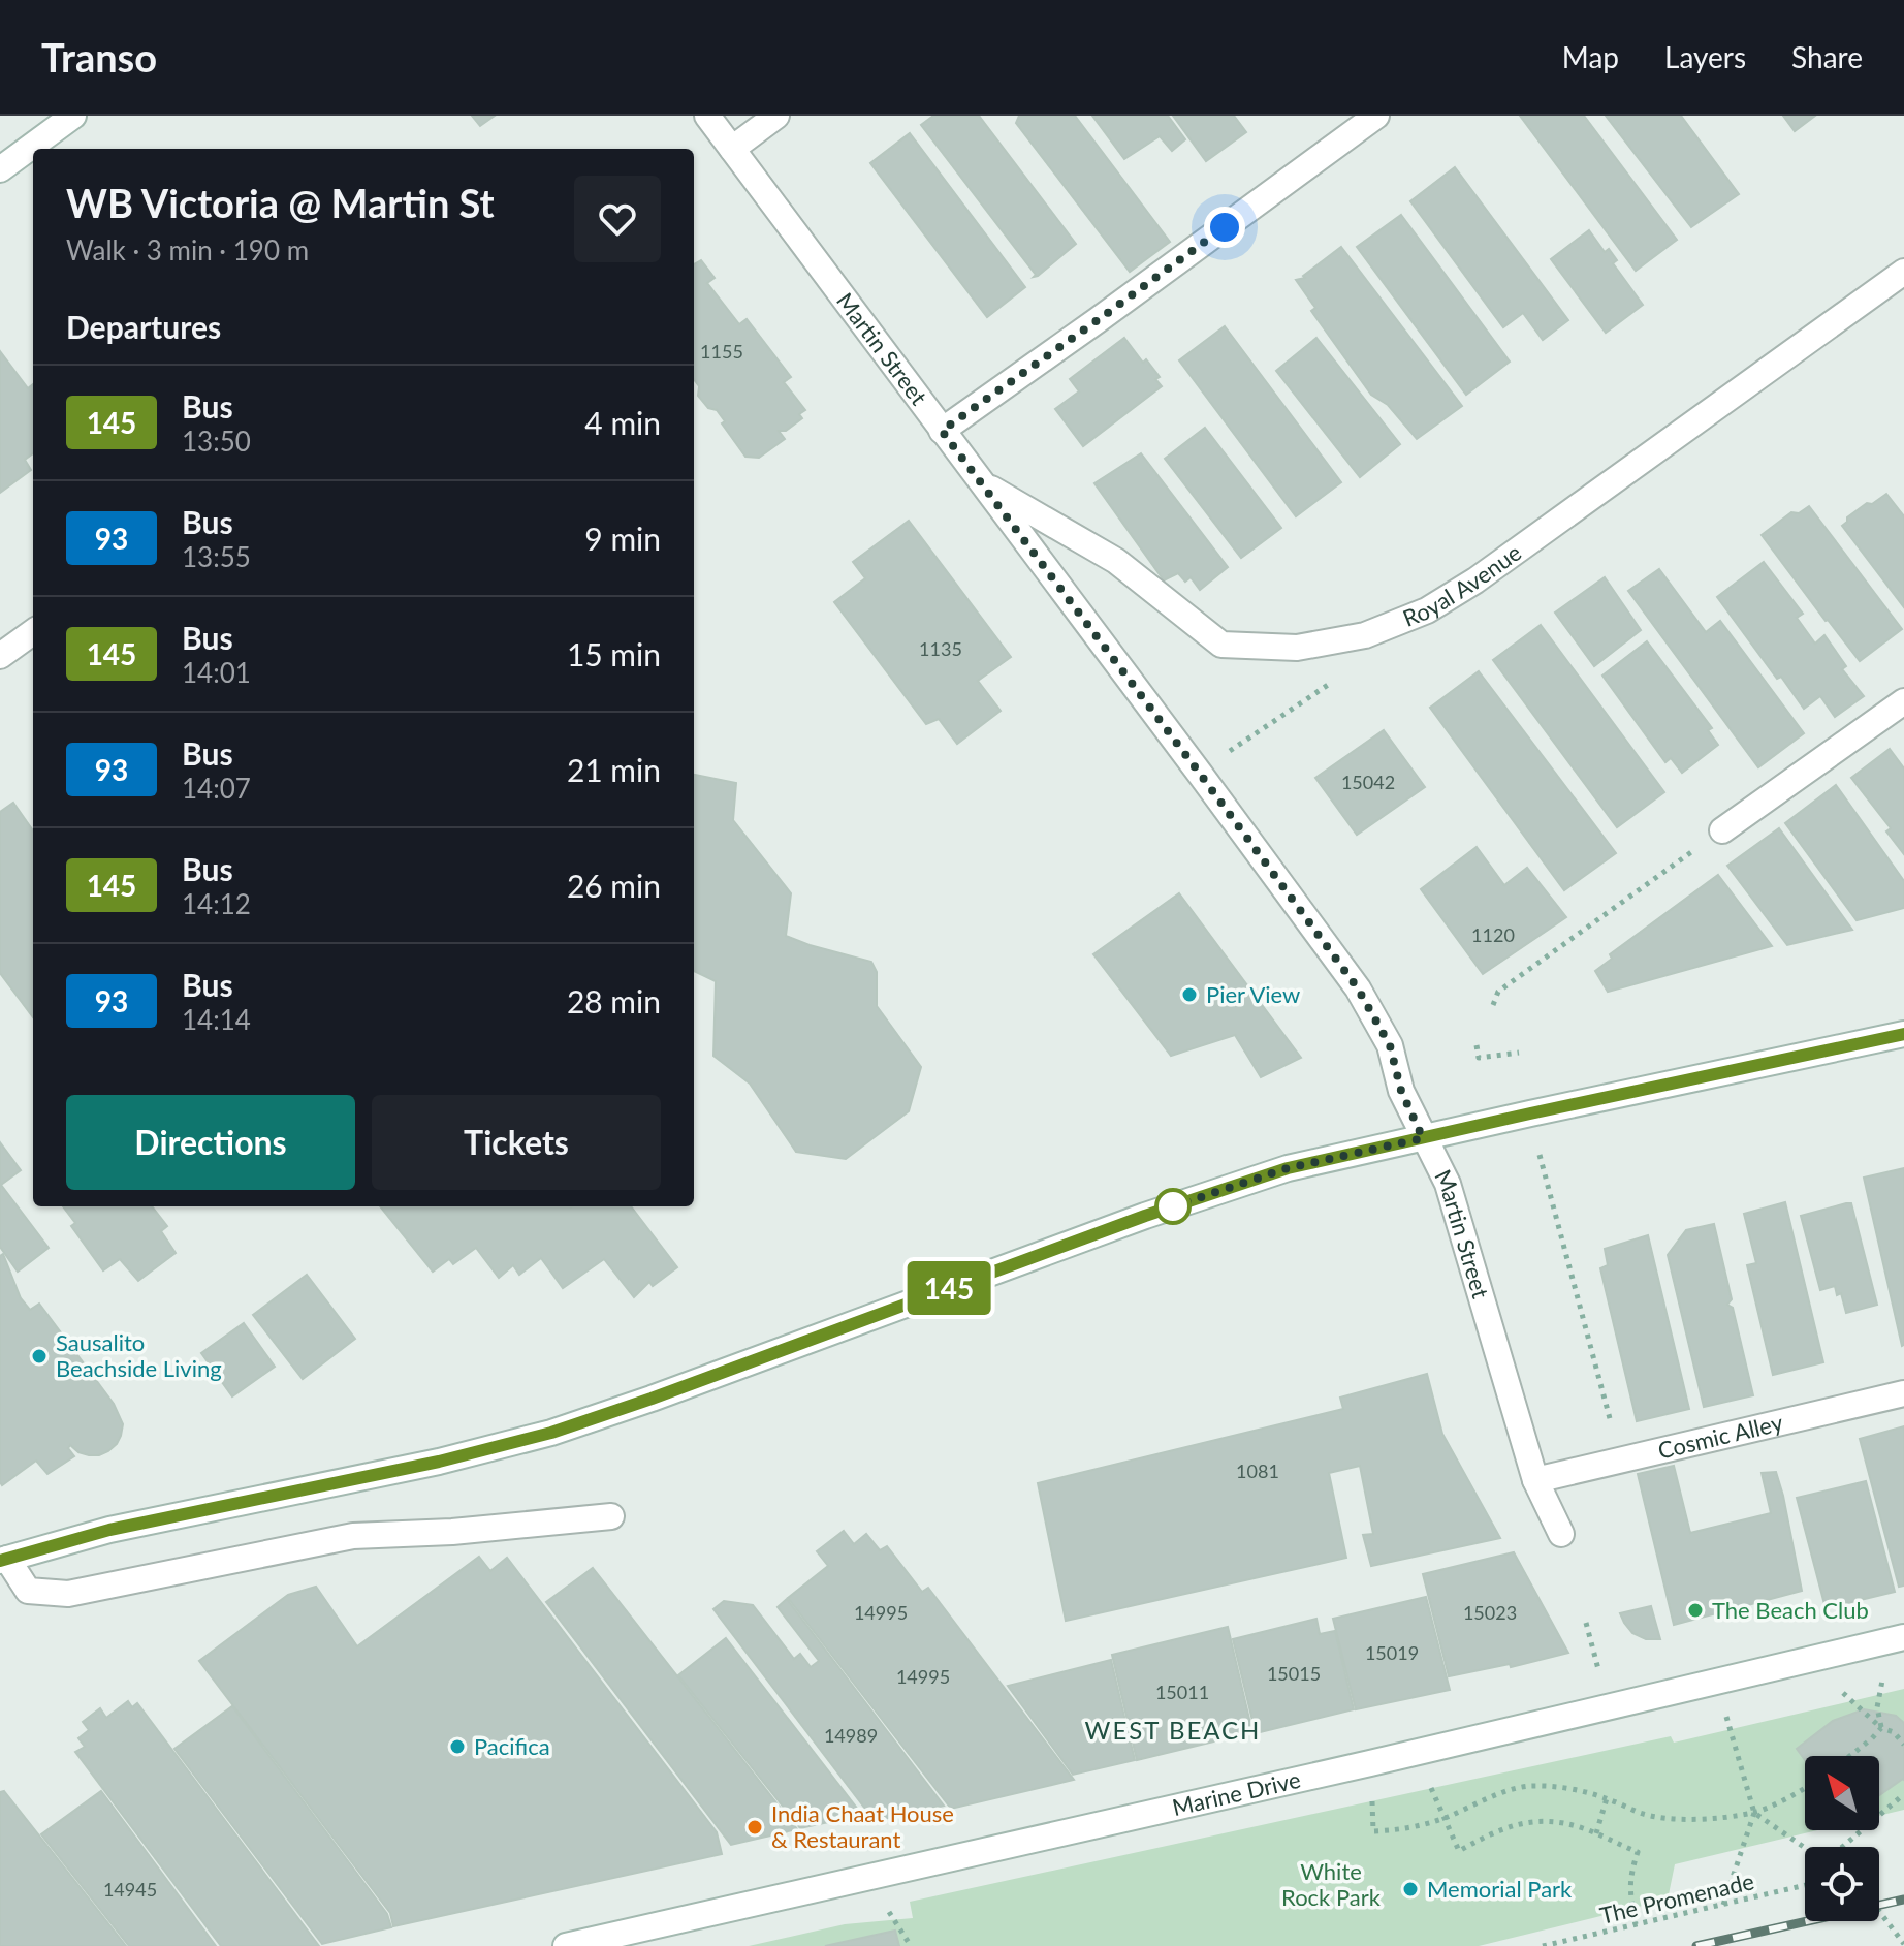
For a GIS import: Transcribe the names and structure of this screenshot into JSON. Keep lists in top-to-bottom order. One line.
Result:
{"streets":{"street":["Martin Street","Royal Avenue","Cosmic Alley","Marine Drive"],"path":["The Promenade"]},"crossings":[["Martin Street","Royal Avenue"],["Martin Street","Cosmic Alley"]],"districts":["WEST BEACH"],"parks":["White Rock Park"],"places":["Pier View","Sausalito Beachside Living","The Beach Club","Pacifica","India Chaat House & Restaurant","Memorial Park"],"lines":["bus line 145"],"house_numbers":["1155","1135","15042","1120","1081","14995","15023","15019","15015","14995","15011","14989","14945"],"north":"top left","page":{"header":"Transo","nav":["Map","Layers","Share"],"on_map":"145","heading":[["WB Victoria @ Martin St","Walk · 3 min · 190 m"],"Departures"],"list":[{"mark":"145","name":"Bus","note":"13:50","value":"4 min"},{"mark":"93","name":"Bus","note":"13:55","value":"9 min"},{"mark":"145","name":"Bus","note":"14:01","value":"15 min"},{"mark":"93","name":"Bus","note":"14:07","value":"21 min"},{"mark":"145","name":"Bus","note":"14:12","value":"26 min"},{"mark":"93","name":"Bus","note":"14:14","value":"28 min"}],"buttons":["Directions","Tickets"]}}
